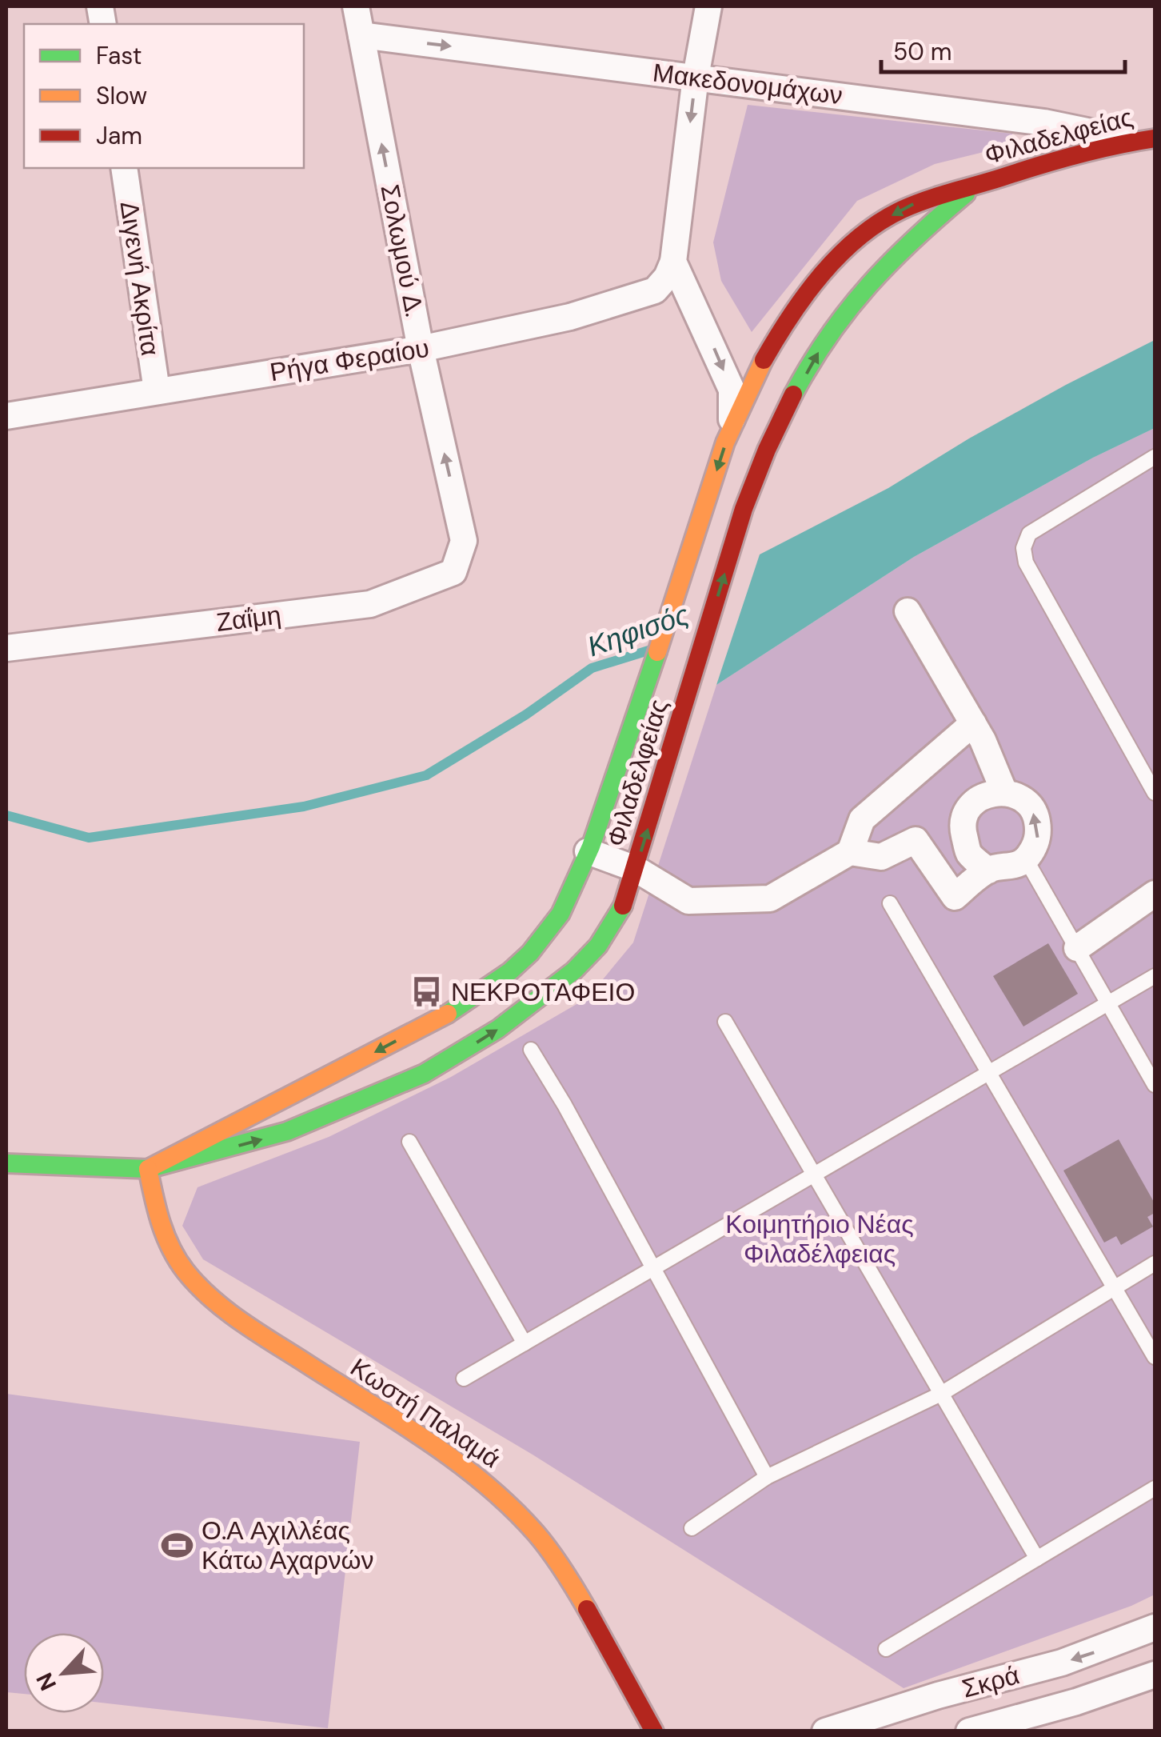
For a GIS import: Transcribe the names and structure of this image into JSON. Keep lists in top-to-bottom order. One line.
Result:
{"streets":{"main road":["Φιλαδελφείας","Κωστή Παλαμά"],"street":["Μακεδονομάχων","Σολωμού Δ.","Διγενή Ακρίτα","Ρήγα Φεραίου","Ζαΐμη","Σκρά"]},"crossings":[["Μακεδονομάχων","Φιλαδελφείας"],["Μακεδονομάχων","Σολωμού Δ."],["Φιλαδελφείας","Κωστή Παλαμά"],["Σολωμού Δ.","Ρήγα Φεραίου"],["Σολωμού Δ.","Ζαΐμη"],["Διγενή Ακρίτα","Ρήγα Φεραίου"]],"one_way":["Μακεδονομάχων","Σολωμού Δ."],"water":["Κηφισός"],"parks":["Κοιμητήριο Νέας Φιλαδέλφειας"],"places":{"bus stop":["ΝΕΚΡΟΤΑΦΕΙΟ"],"sports":["Ο.Α Αχιλλέας Κάτω Αχαρνών"]},"legend":["Fast","Slow","Jam"],"scale_bar":"50 m","north":"bottom left"}
